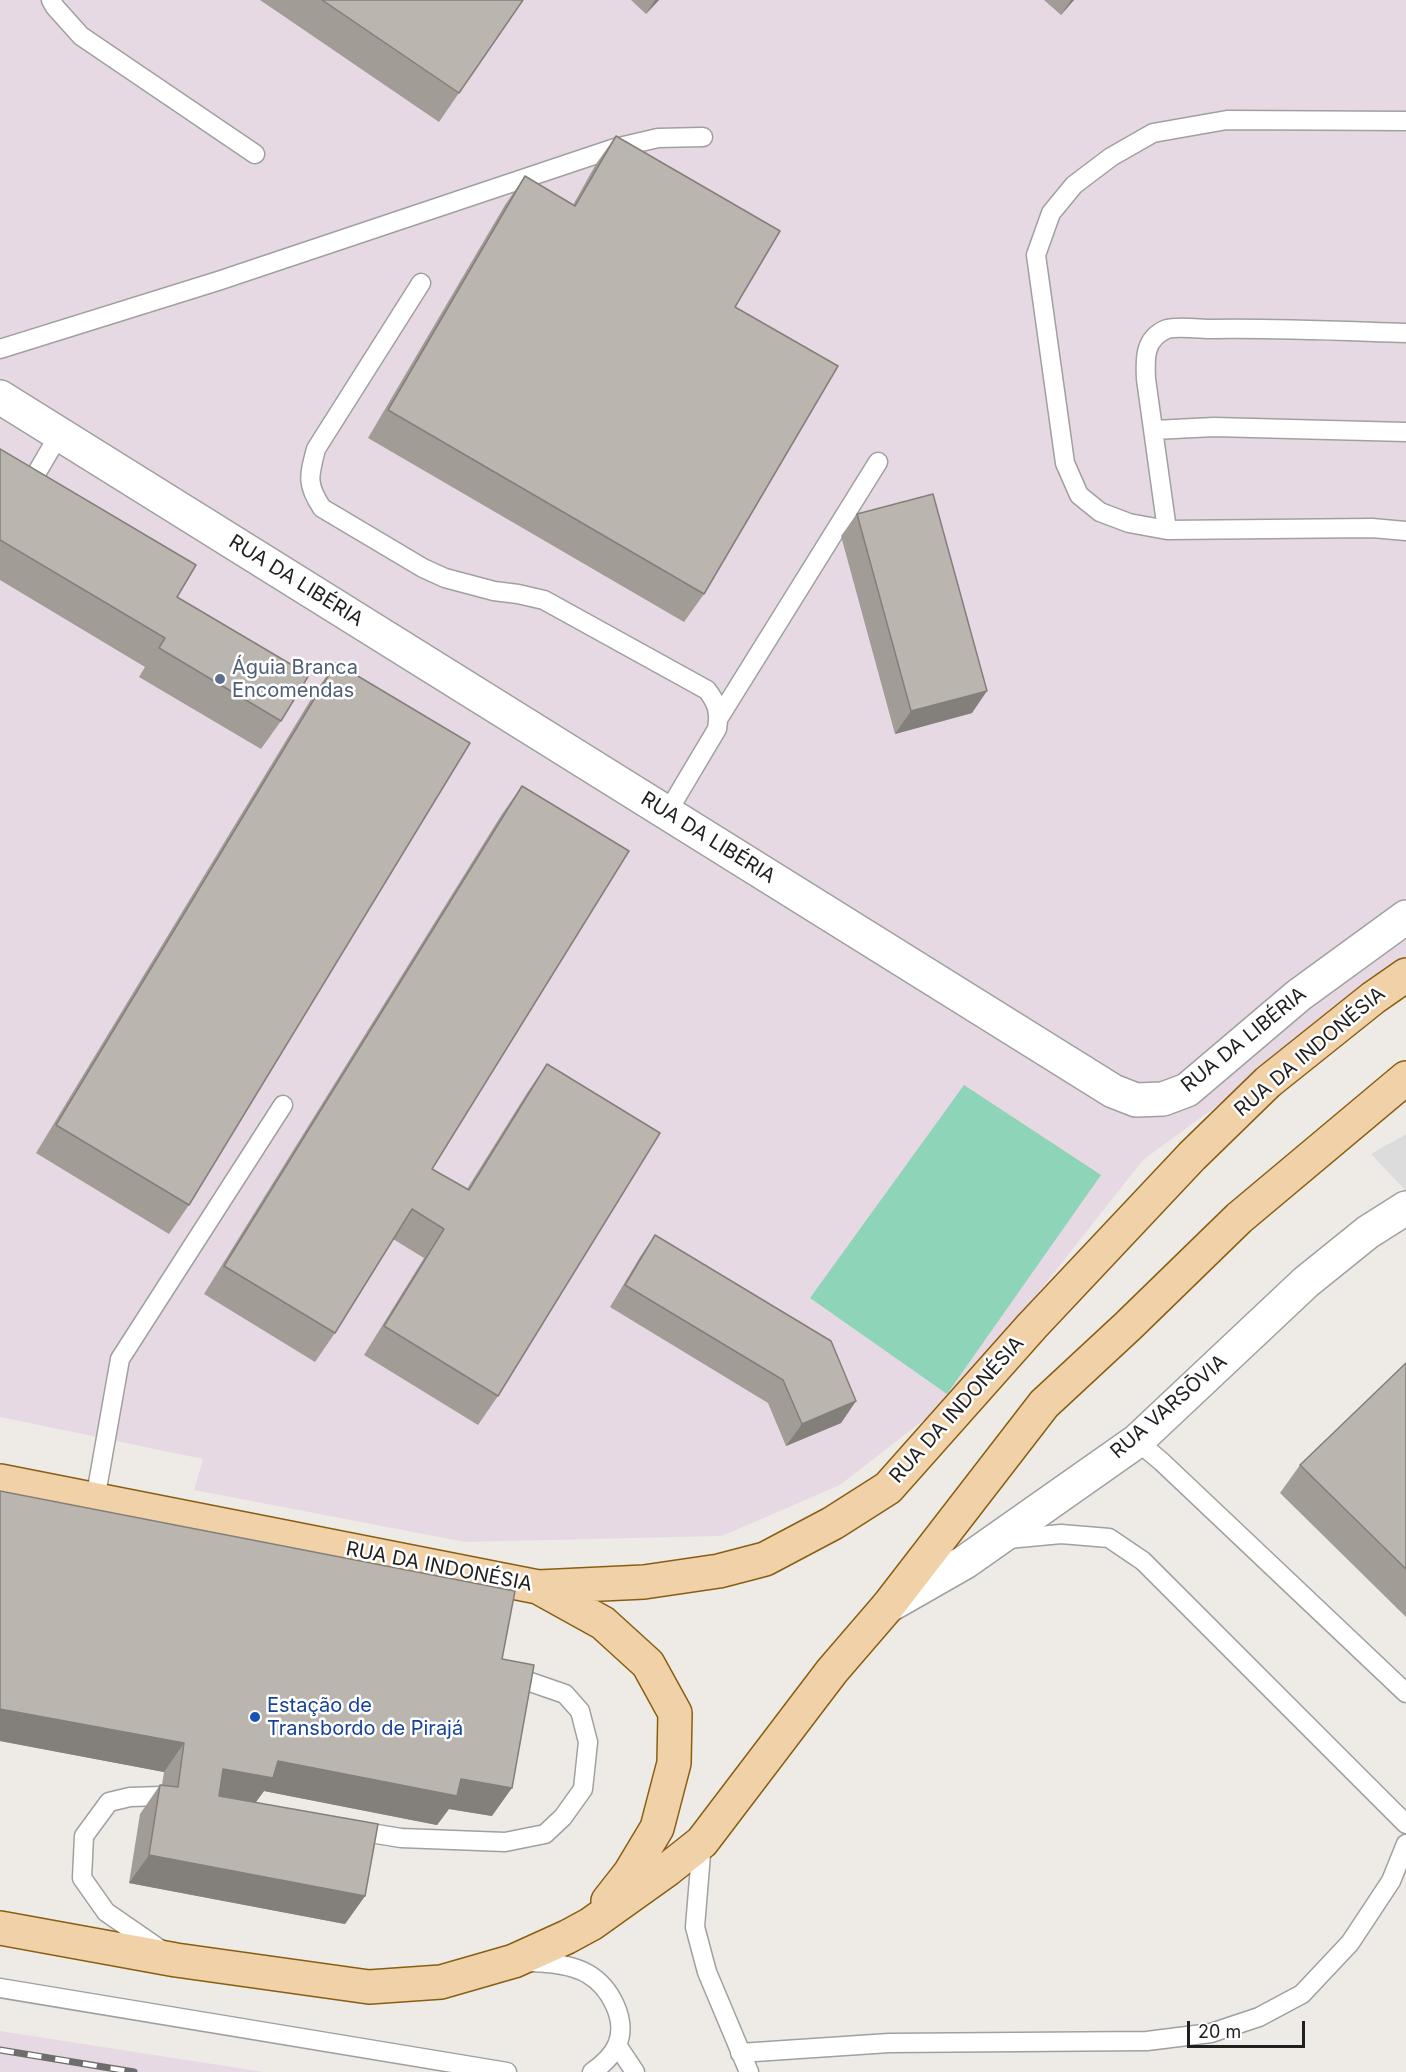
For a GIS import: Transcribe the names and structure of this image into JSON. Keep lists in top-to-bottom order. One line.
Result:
{"streets":{"main road":["RUA DA INDONÉSIA"],"street":["RUA DA LIBÉRIA","RUA VARSŌVIA"]},"places":["Águia Branca Encomendas","Estação de Transbordo de Pirajá"],"scale_bar":"20 m"}
